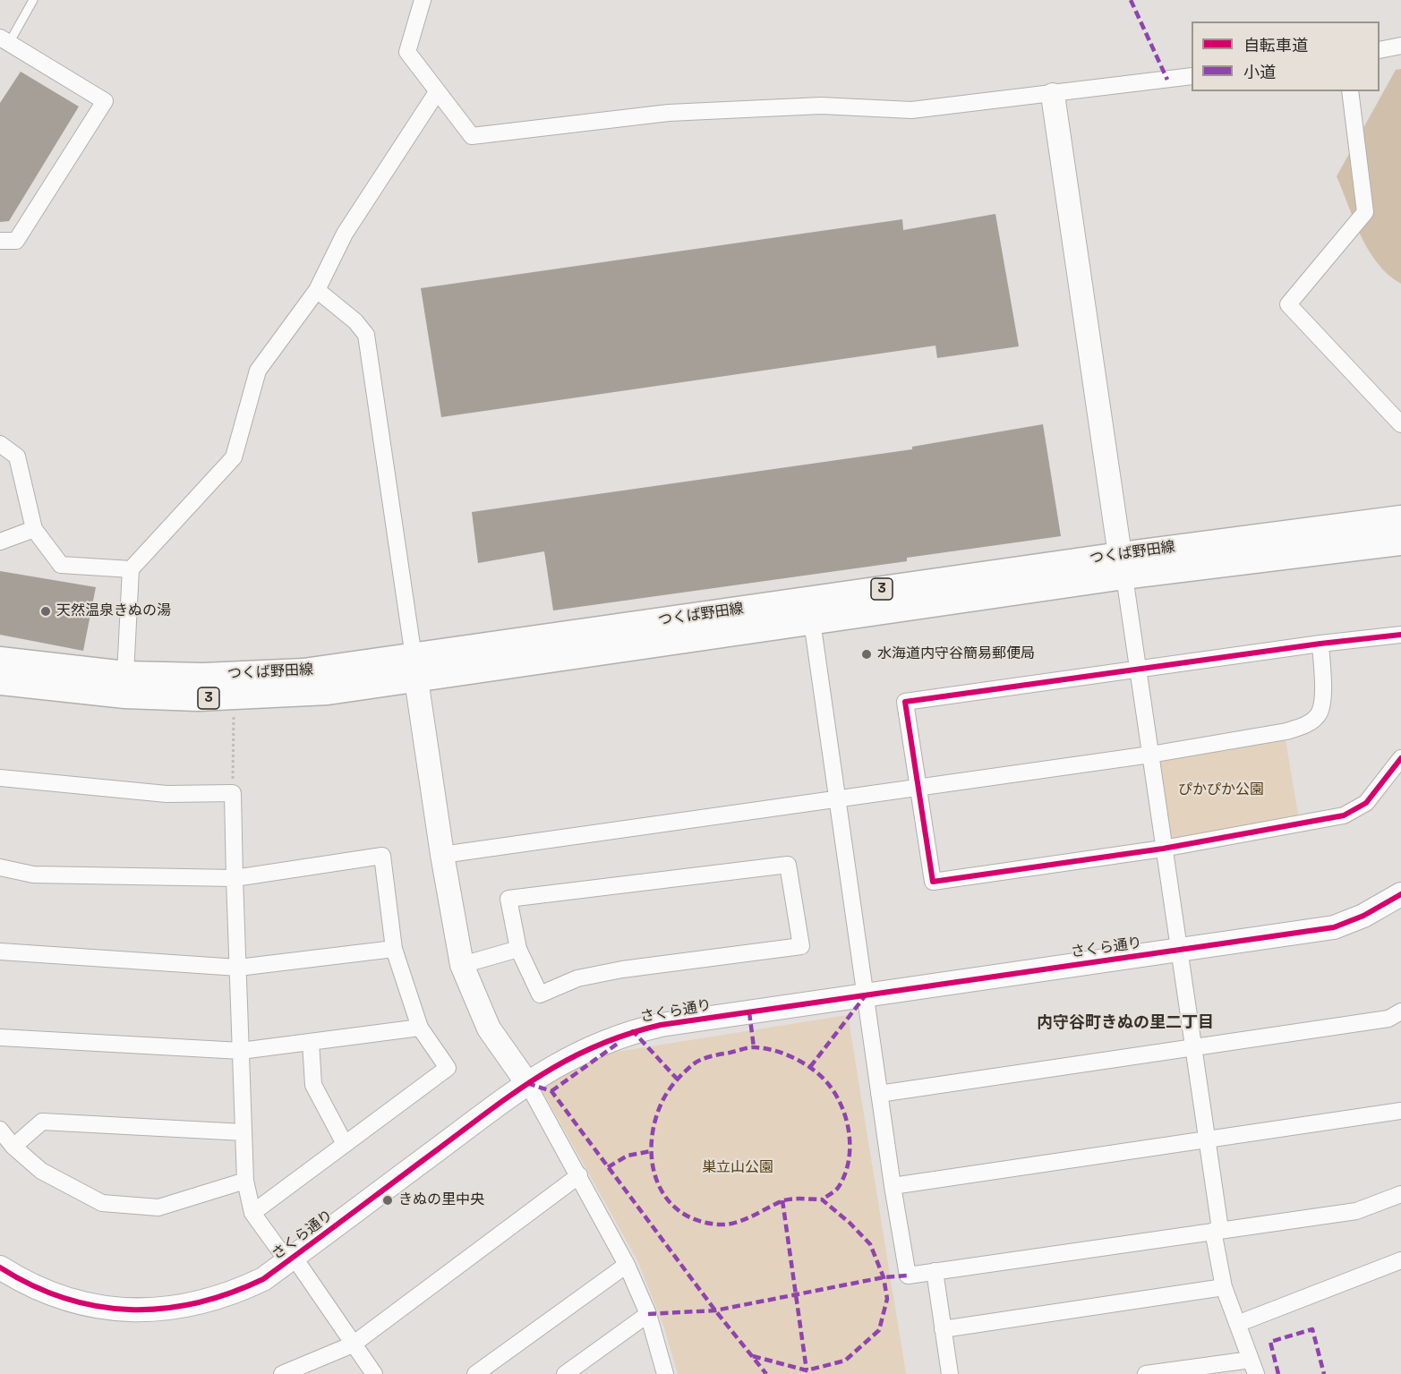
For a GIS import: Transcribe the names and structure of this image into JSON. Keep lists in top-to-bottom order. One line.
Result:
{"streets":{"main road":["つくば野田線","3"],"street":["さくら通り"]},"districts":["内守谷町きぬの里二丁目"],"parks":["ぴかぴか公園","巣立山公園"],"places":["天然温泉きぬの湯","水海道内守谷簡易郵便局","きぬの里中央"],"legend":["自転車道","小道"]}
